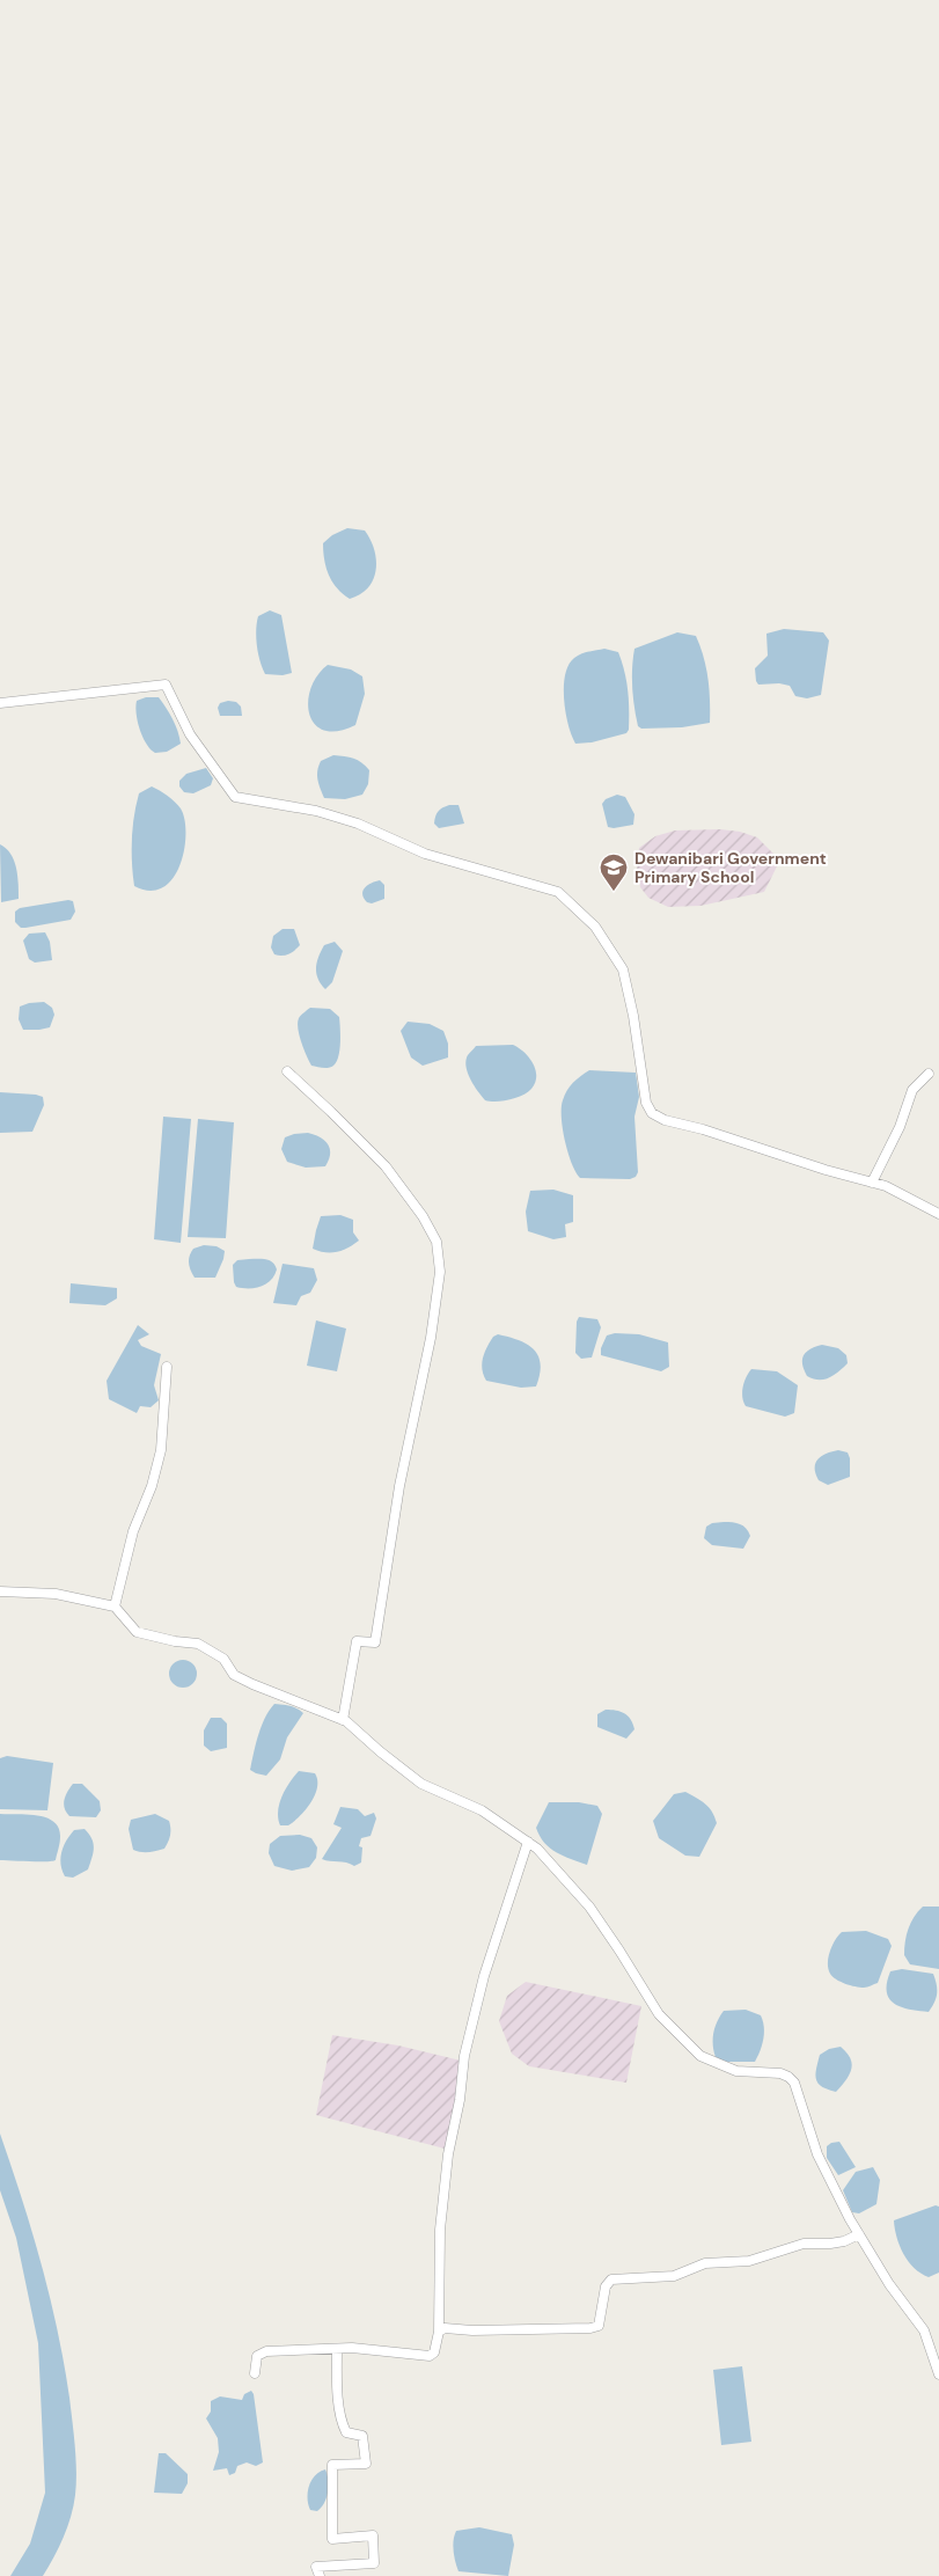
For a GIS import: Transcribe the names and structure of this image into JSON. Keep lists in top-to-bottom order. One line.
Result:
{"places":{"school or university":["Dewanibari Government Primary School"]}}
